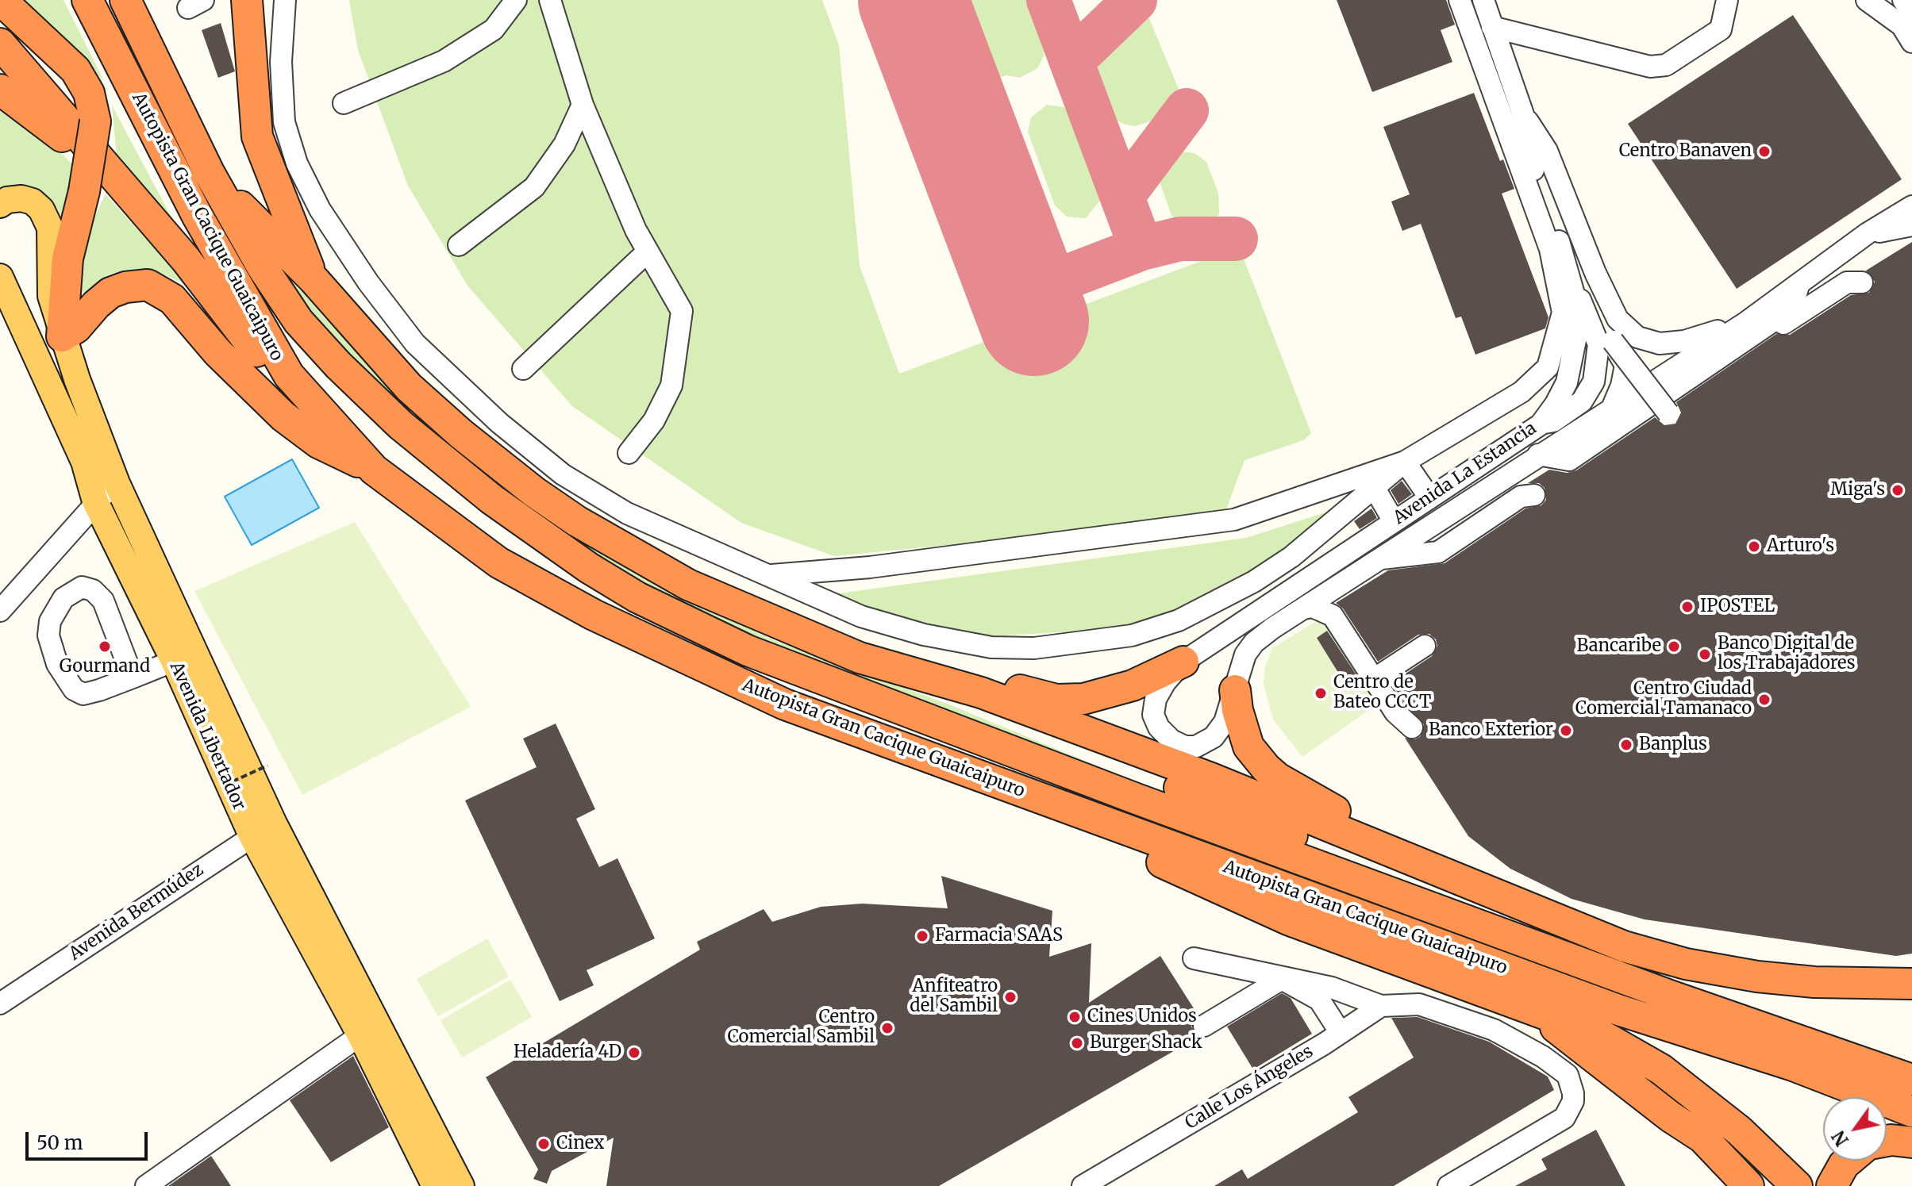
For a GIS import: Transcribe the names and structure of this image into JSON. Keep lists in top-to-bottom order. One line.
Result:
{"streets":{"highway":["Autopista Gran Cacique Guaicaipuro"],"main road":["Avenida Libertador"],"street":["Avenida La Estancia","Avenida Bermúdez","Calle Los Ángeles"]},"crossings":[["Avenida Libertador","Avenida Bermúdez"]],"places":["Centro Banaven","Miga's","Arturo's","IPOSTEL","Gourmand","Bancaribe","Banco Digital de los Trabajadores","Centro de Bateo CCCT","Centro Ciudad Comercial Tamanaco","Banco Exterior","Banplus","Farmacia SAAS","Anfiteatro del Sambil","Cines Unidos","Centro Comercial Sambil","Burger Shack","Heladería 4D","Cinex"],"scale_bar":"50 m","north":"bottom left"}
